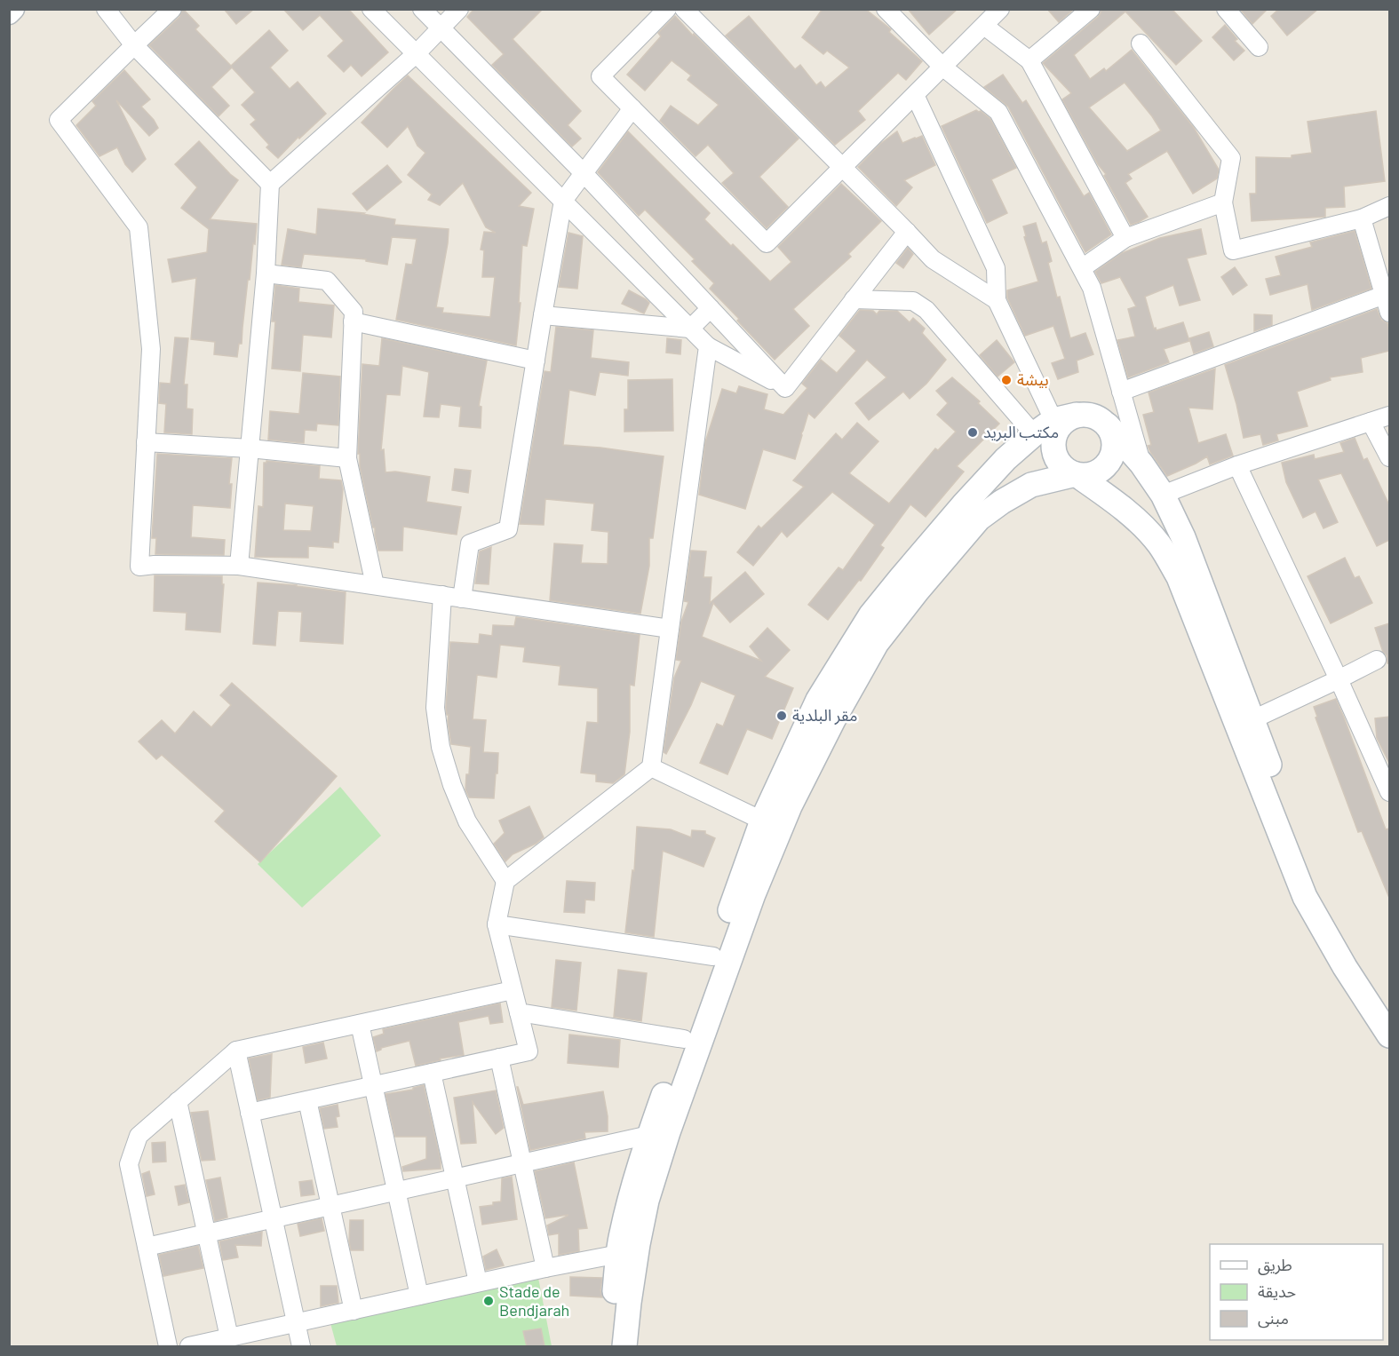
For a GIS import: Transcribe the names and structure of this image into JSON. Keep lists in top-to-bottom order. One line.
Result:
{"places":["بيشة","مكتب البريد","مقر البلدية","Stade de Bendjarah"],"legend":["طريق","حديقة","مبنى"]}
